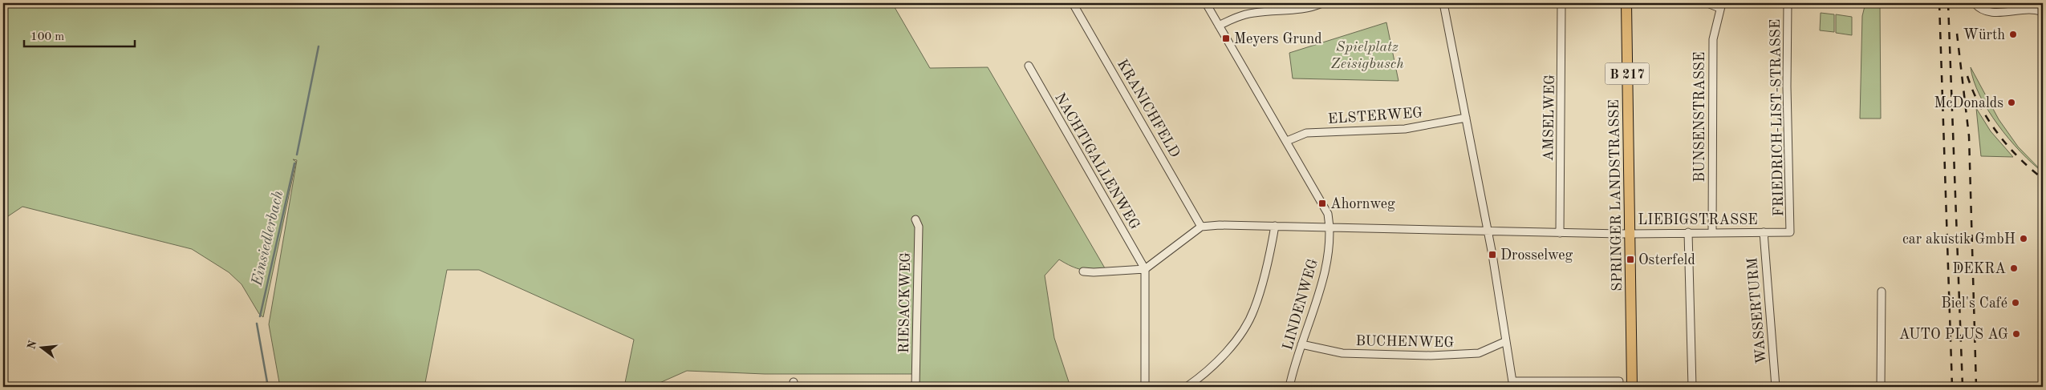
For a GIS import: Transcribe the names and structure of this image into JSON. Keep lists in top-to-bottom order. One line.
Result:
{"streets":{"main road":["B 217","SPRINGER LANDSTRASSE"],"street":["KRANICHFELD","ELSTERWEG","BUNSENSTRASSE","AMSELWEG","FRIEDRICH-LIST-STRASSE","NACHTIGALLENWEG","LIEBIGSTRASSE","RIESACKWEG","LINDENWEG","WASSERTURM","BUCHENWEG"]},"crossings":[["BUNSENSTRASSE","LIEBIGSTRASSE"],["FRIEDRICH-LIST-STRASSE","LIEBIGSTRASSE"],["SPRINGER LANDSTRASSE","LIEBIGSTRASSE"],["LIEBIGSTRASSE","WASSERTURM"],["LINDENWEG","BUCHENWEG"]],"water":["Einsiedlerbach"],"parks":["Spielplatz Zeisigbusch"],"places":{"other":["Würth","McDonalds","car akustik GmbH","DEKRA","Biel's Café","AUTO PLUS AG"],"transit":["Meyers Grund","Ahornweg","Drosselweg","Osterfeld"]},"scale_bar":"100 m","north":"left"}
